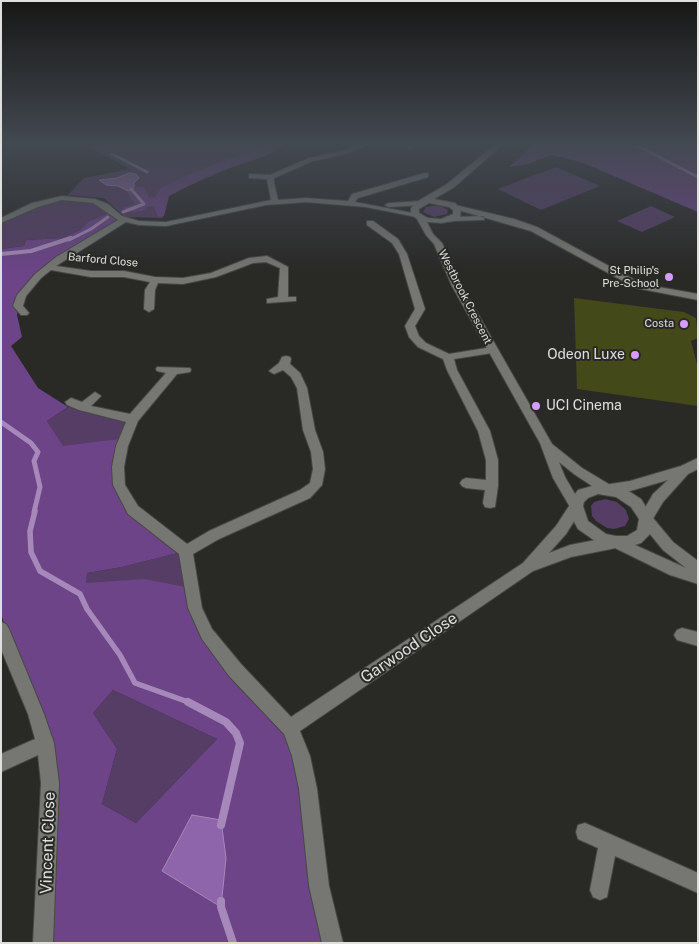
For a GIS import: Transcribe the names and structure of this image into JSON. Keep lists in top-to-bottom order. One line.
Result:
{"streets":{"street":["Barford Close","Westbrook Crescent","Garwood Close","Vincent Close"]},"crossings":[["Westbrook Crescent","Garwood Close"]],"places":["St Philip's Pre-School","Costa","Odeon Luxe","UCI Cinema"]}
